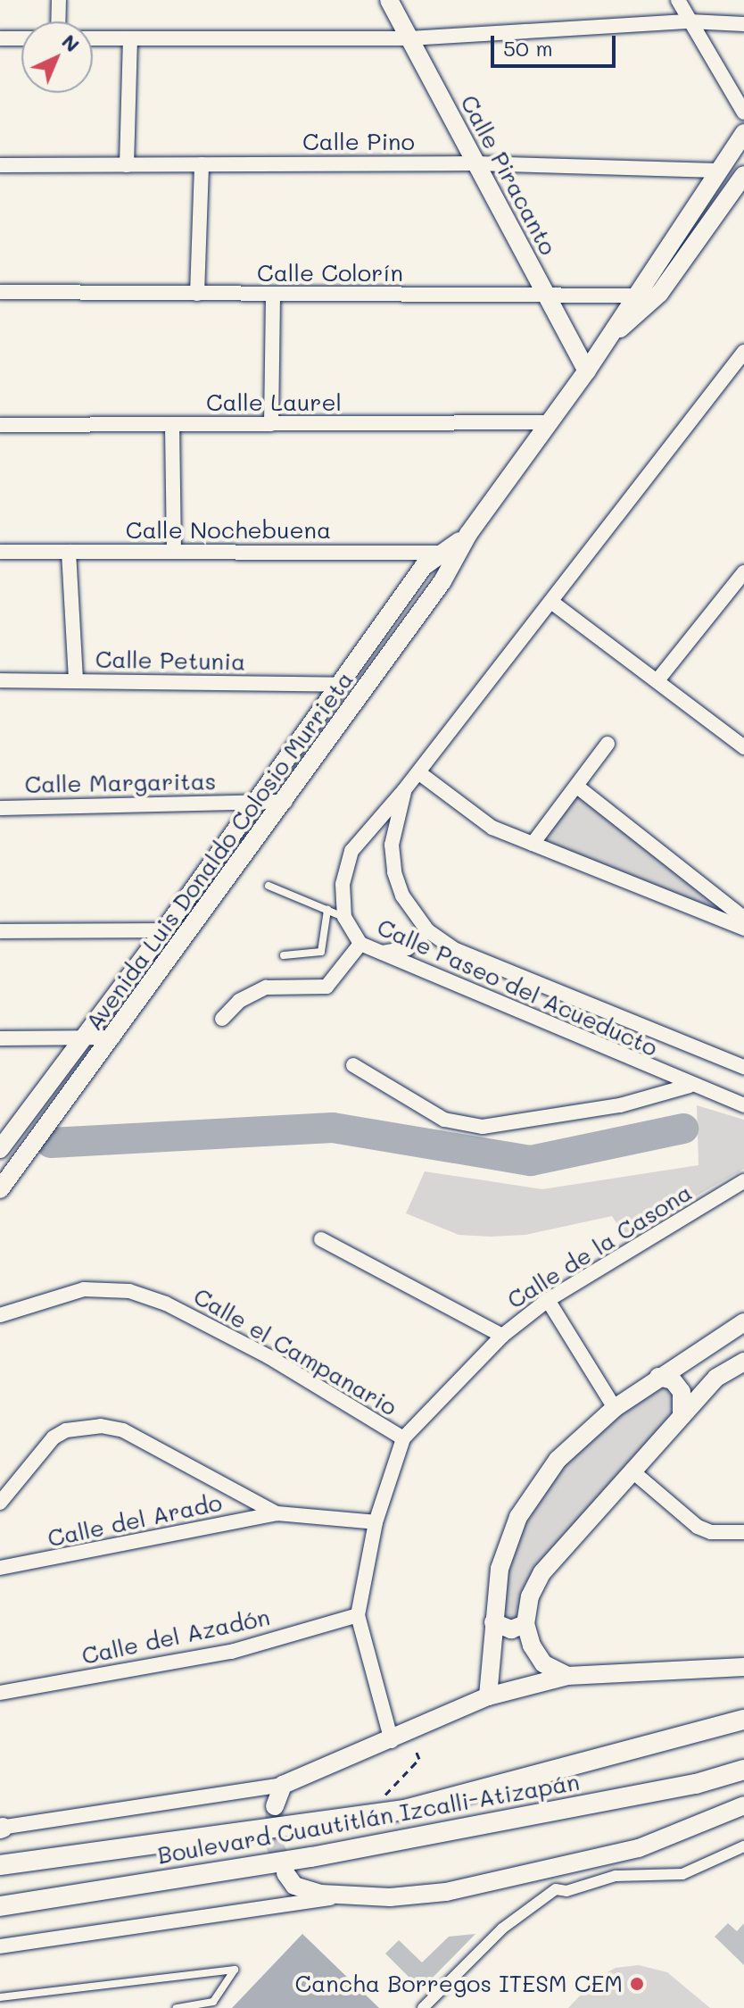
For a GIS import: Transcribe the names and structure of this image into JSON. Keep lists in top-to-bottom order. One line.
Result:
{"streets":{"main road":["Boulevard Cuautitlán Izcalli-Atizapán"],"street":["Calle Pino","Calle Piracanto","Calle Colorín","Calle Laurel","Calle Nochebuena","Calle Petunia","Calle Margaritas","Avenida Luis Donaldo Colosio Murrieta","Calle Paseo del Acueducto","Calle de la Casona","Calle el Campanario","Calle del Arado","Calle del Azadón"]},"crossings":[["Calle Pino","Calle Piracanto"],["Calle Pino","Avenida Luis Donaldo Colosio Murrieta"],["Calle Piracanto","Calle Colorín"],["Calle Piracanto","Avenida Luis Donaldo Colosio Murrieta"],["Calle Colorín","Avenida Luis Donaldo Colosio Murrieta"],["Calle Laurel","Avenida Luis Donaldo Colosio Murrieta"],["Calle Nochebuena","Avenida Luis Donaldo Colosio Murrieta"],["Calle Petunia","Avenida Luis Donaldo Colosio Murrieta"],["Calle Margaritas","Avenida Luis Donaldo Colosio Murrieta"],["Calle de la Casona","Calle el Campanario"],["Calle de la Casona","Calle del Arado"],["Calle de la Casona","Calle del Azadón"],["Calle de la Casona","Boulevard Cuautitlán Izcalli-Atizapán"]],"places":["Cancha Borregos ITESM CEM"],"scale_bar":"50 m","north":"top right"}
